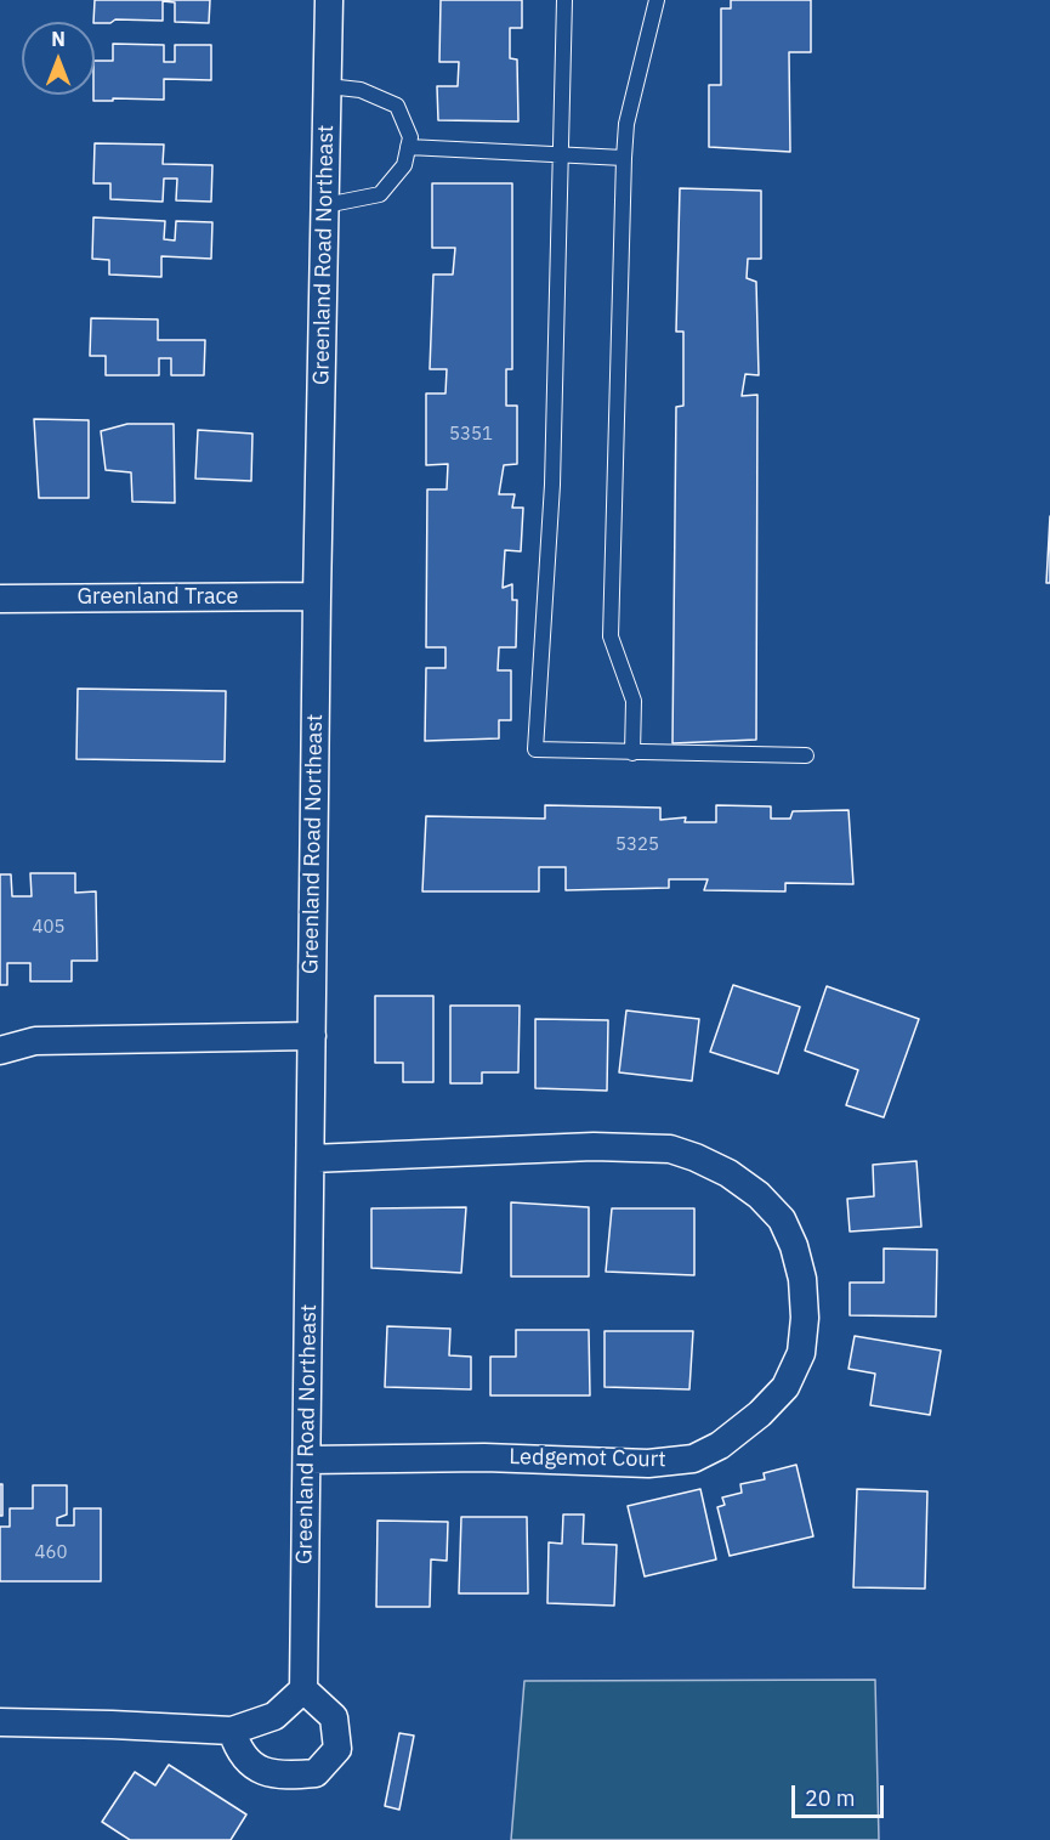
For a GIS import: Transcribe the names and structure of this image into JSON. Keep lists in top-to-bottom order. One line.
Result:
{"streets":{"street":["Greenland Road Northeast","Greenland Trace","Ledgemot Court"]},"crossings":[["Greenland Road Northeast","Greenland Trace"],["Greenland Road Northeast","Ledgemot Court"]],"house_numbers":["5351","5325","405","460"],"scale_bar":"20 m","north":"top"}
